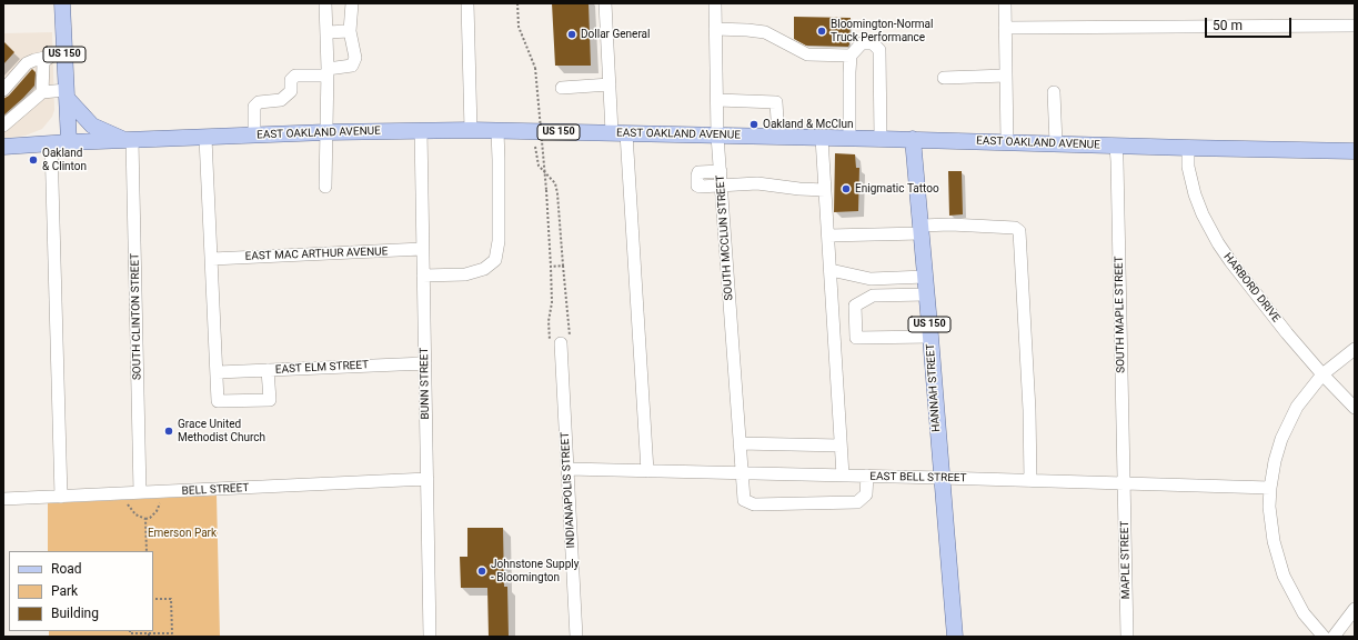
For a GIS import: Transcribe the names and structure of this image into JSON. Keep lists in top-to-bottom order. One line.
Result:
{"streets":{"main road":["US 150","EAST OAKLAND AVENUE","HANNAH STREET"],"street":["SOUTH MCCLUN STREET","EAST MAC ARTHUR AVENUE","HARBORD DRIVE","SOUTH MAPLE STREET","SOUTH CLINTON STREET","EAST ELM STREET","BUNN STREET","EAST BELL STREET","BELL STREET","INDIANAPOLIS STREET","MAPLE STREET"]},"crossings":[["US 150","EAST OAKLAND AVENUE"],["EAST OAKLAND AVENUE","SOUTH MCCLUN STREET"],["EAST OAKLAND AVENUE","HARBORD DRIVE"],["EAST OAKLAND AVENUE","SOUTH MAPLE STREET"],["EAST OAKLAND AVENUE","SOUTH CLINTON STREET"],["EAST OAKLAND AVENUE","BUNN STREET"],["EAST OAKLAND AVENUE","HANNAH STREET"],["SOUTH MCCLUN STREET","EAST BELL STREET"],["EAST MAC ARTHUR AVENUE","BUNN STREET"],["SOUTH MAPLE STREET","EAST BELL STREET"],["SOUTH MAPLE STREET","MAPLE STREET"],["SOUTH CLINTON STREET","BELL STREET"],["EAST ELM STREET","BUNN STREET"],["BUNN STREET","BELL STREET"],["HANNAH STREET","EAST BELL STREET"],["EAST BELL STREET","INDIANAPOLIS STREET"],["EAST BELL STREET","MAPLE STREET"]],"parks":["Emerson Park"],"places":["Bloomington-Normal Truck Performance","Dollar General","Oakland & McClun","Oakland & Clinton","Enigmatic Tattoo","Grace United Methodist Church","Johnstone Supply - Bloomington"],"legend":["Road","Park","Building"],"scale_bar":"50 m"}
